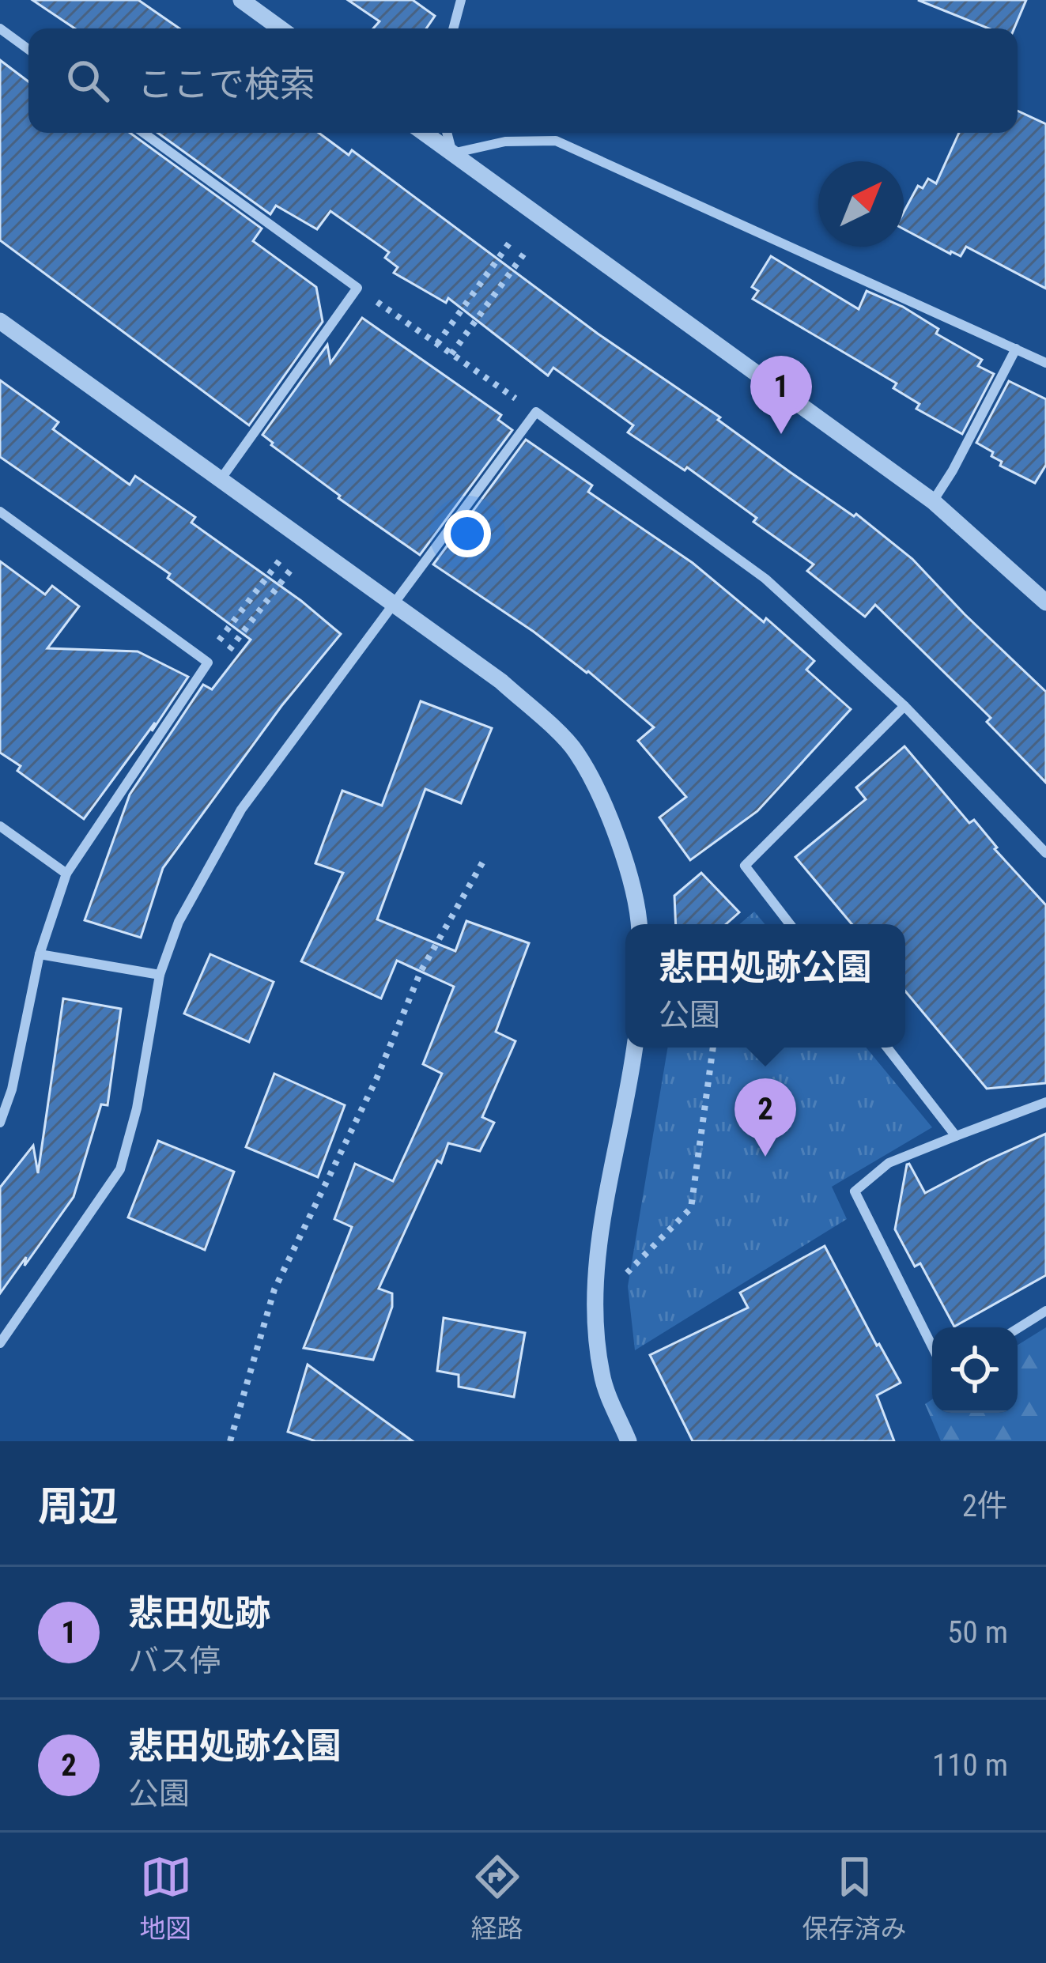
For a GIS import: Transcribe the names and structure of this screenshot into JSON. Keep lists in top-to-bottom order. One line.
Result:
{"north":"top right","page":{"search":"ここで検索","pins":["1","2"],"popup":["悲田処跡公園","公園"],"heading":["周辺","2件"],"list":[{"mark":"1","name":"悲田処跡","note":"バス停","value":"50 m"},{"mark":"2","name":"悲田処跡公園","note":"公園","value":"110 m"}],"nav":["地図","経路","保存済み"]}}
